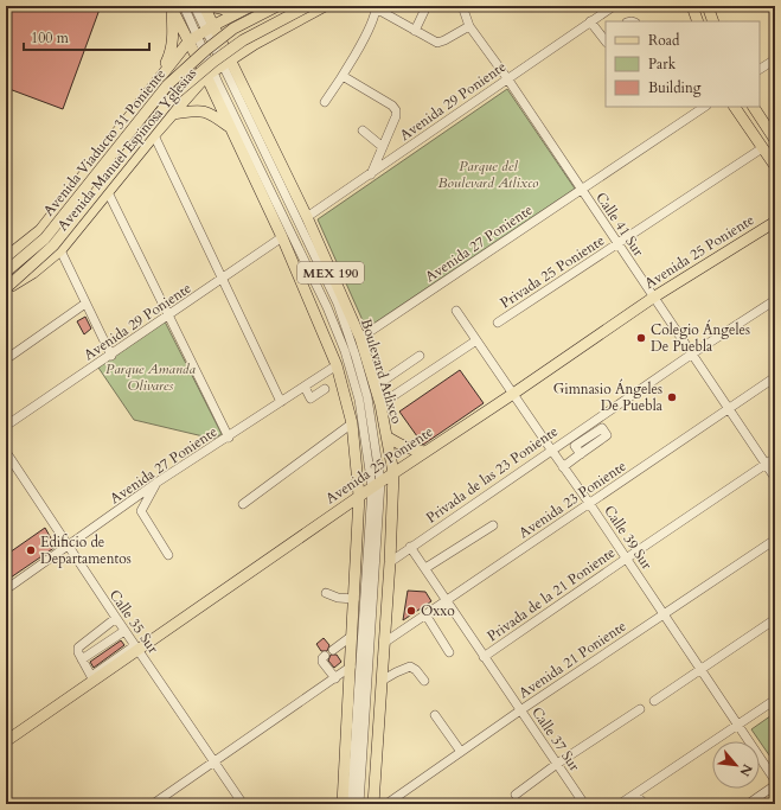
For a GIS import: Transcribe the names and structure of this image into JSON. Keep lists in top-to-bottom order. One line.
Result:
{"streets":{"main road":["Avenida Viaducto 31 Poniente","Avenida Manuel Espinosa Yglesias","Avenida 25 Poniente","MEX 190","Boulevard Atlixco"],"street":["Avenida 29 Poniente","Calle 41 Sur","Avenida 27 Poniente","Privada 25 Poniente","Privada de las 23 Poniente","Avenida 23 Poniente","Calle 39 Sur","Privada de la 21 Poniente","Calle 35 Sur","Avenida 21 Poniente","Calle 37 Sur"]},"crossings":[["Avenida 29 Poniente","Calle 41 Sur"],["Avenida 29 Poniente","Boulevard Atlixco"],["Avenida Viaducto 31 Poniente","Avenida Manuel Espinosa Yglesias"],["Avenida Manuel Espinosa Yglesias","Boulevard Atlixco"],["Calle 41 Sur","Avenida 27 Poniente"],["Calle 41 Sur","Avenida 25 Poniente"],["Calle 41 Sur","Privada 25 Poniente"],["Calle 41 Sur","Privada de las 23 Poniente"],["Calle 41 Sur","Avenida 23 Poniente"],["Calle 41 Sur","Privada de la 21 Poniente"],["Avenida 27 Poniente","Boulevard Atlixco"],["Avenida 27 Poniente","Calle 35 Sur"],["Avenida 25 Poniente","Boulevard Atlixco"],["Avenida 25 Poniente","Calle 39 Sur"],["Avenida 25 Poniente","Calle 35 Sur"],["Boulevard Atlixco","Privada de las 23 Poniente"],["Boulevard Atlixco","Avenida 23 Poniente"],["Privada de las 23 Poniente","Calle 39 Sur"],["Privada de las 23 Poniente","Calle 37 Sur"],["Avenida 23 Poniente","Calle 39 Sur"],["Avenida 23 Poniente","Calle 37 Sur"],["Calle 39 Sur","Privada de la 21 Poniente"],["Calle 39 Sur","Avenida 21 Poniente"],["Privada de la 21 Poniente","Calle 37 Sur"],["Avenida 21 Poniente","Calle 37 Sur"]],"parks":["Parque del Boulevard Atlixco","Parque Amanda Olivares"],"places":["Colegio Ángeles De Puebla","Gimnasio Ángeles De Puebla","Edificio de Departamentos","Oxxo"],"legend":["Road","Park","Building"],"scale_bar":"100 m","north":"bottom right"}
